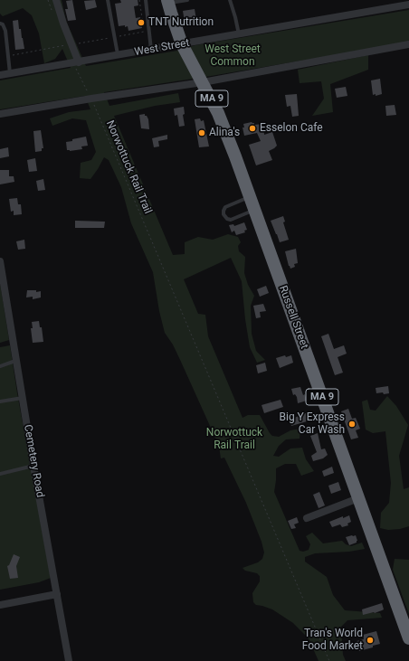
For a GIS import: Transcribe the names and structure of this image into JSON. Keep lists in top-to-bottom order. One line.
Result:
{"streets":{"highway":["MA 9","Russell Street"],"street":["West Street","Cemetery Road"],"path":["Norwottuck Rail Trail"]},"crossings":[["West Street","Norwottuck Rail Trail"],["West Street","Russell Street"]],"parks":["West Street Common","Norwottuck Rail Trail"],"places":["TNT Nutrition","Esselon Cafe","Alina's","Big Y Express Car Wash","Tran's World Food Market"]}
